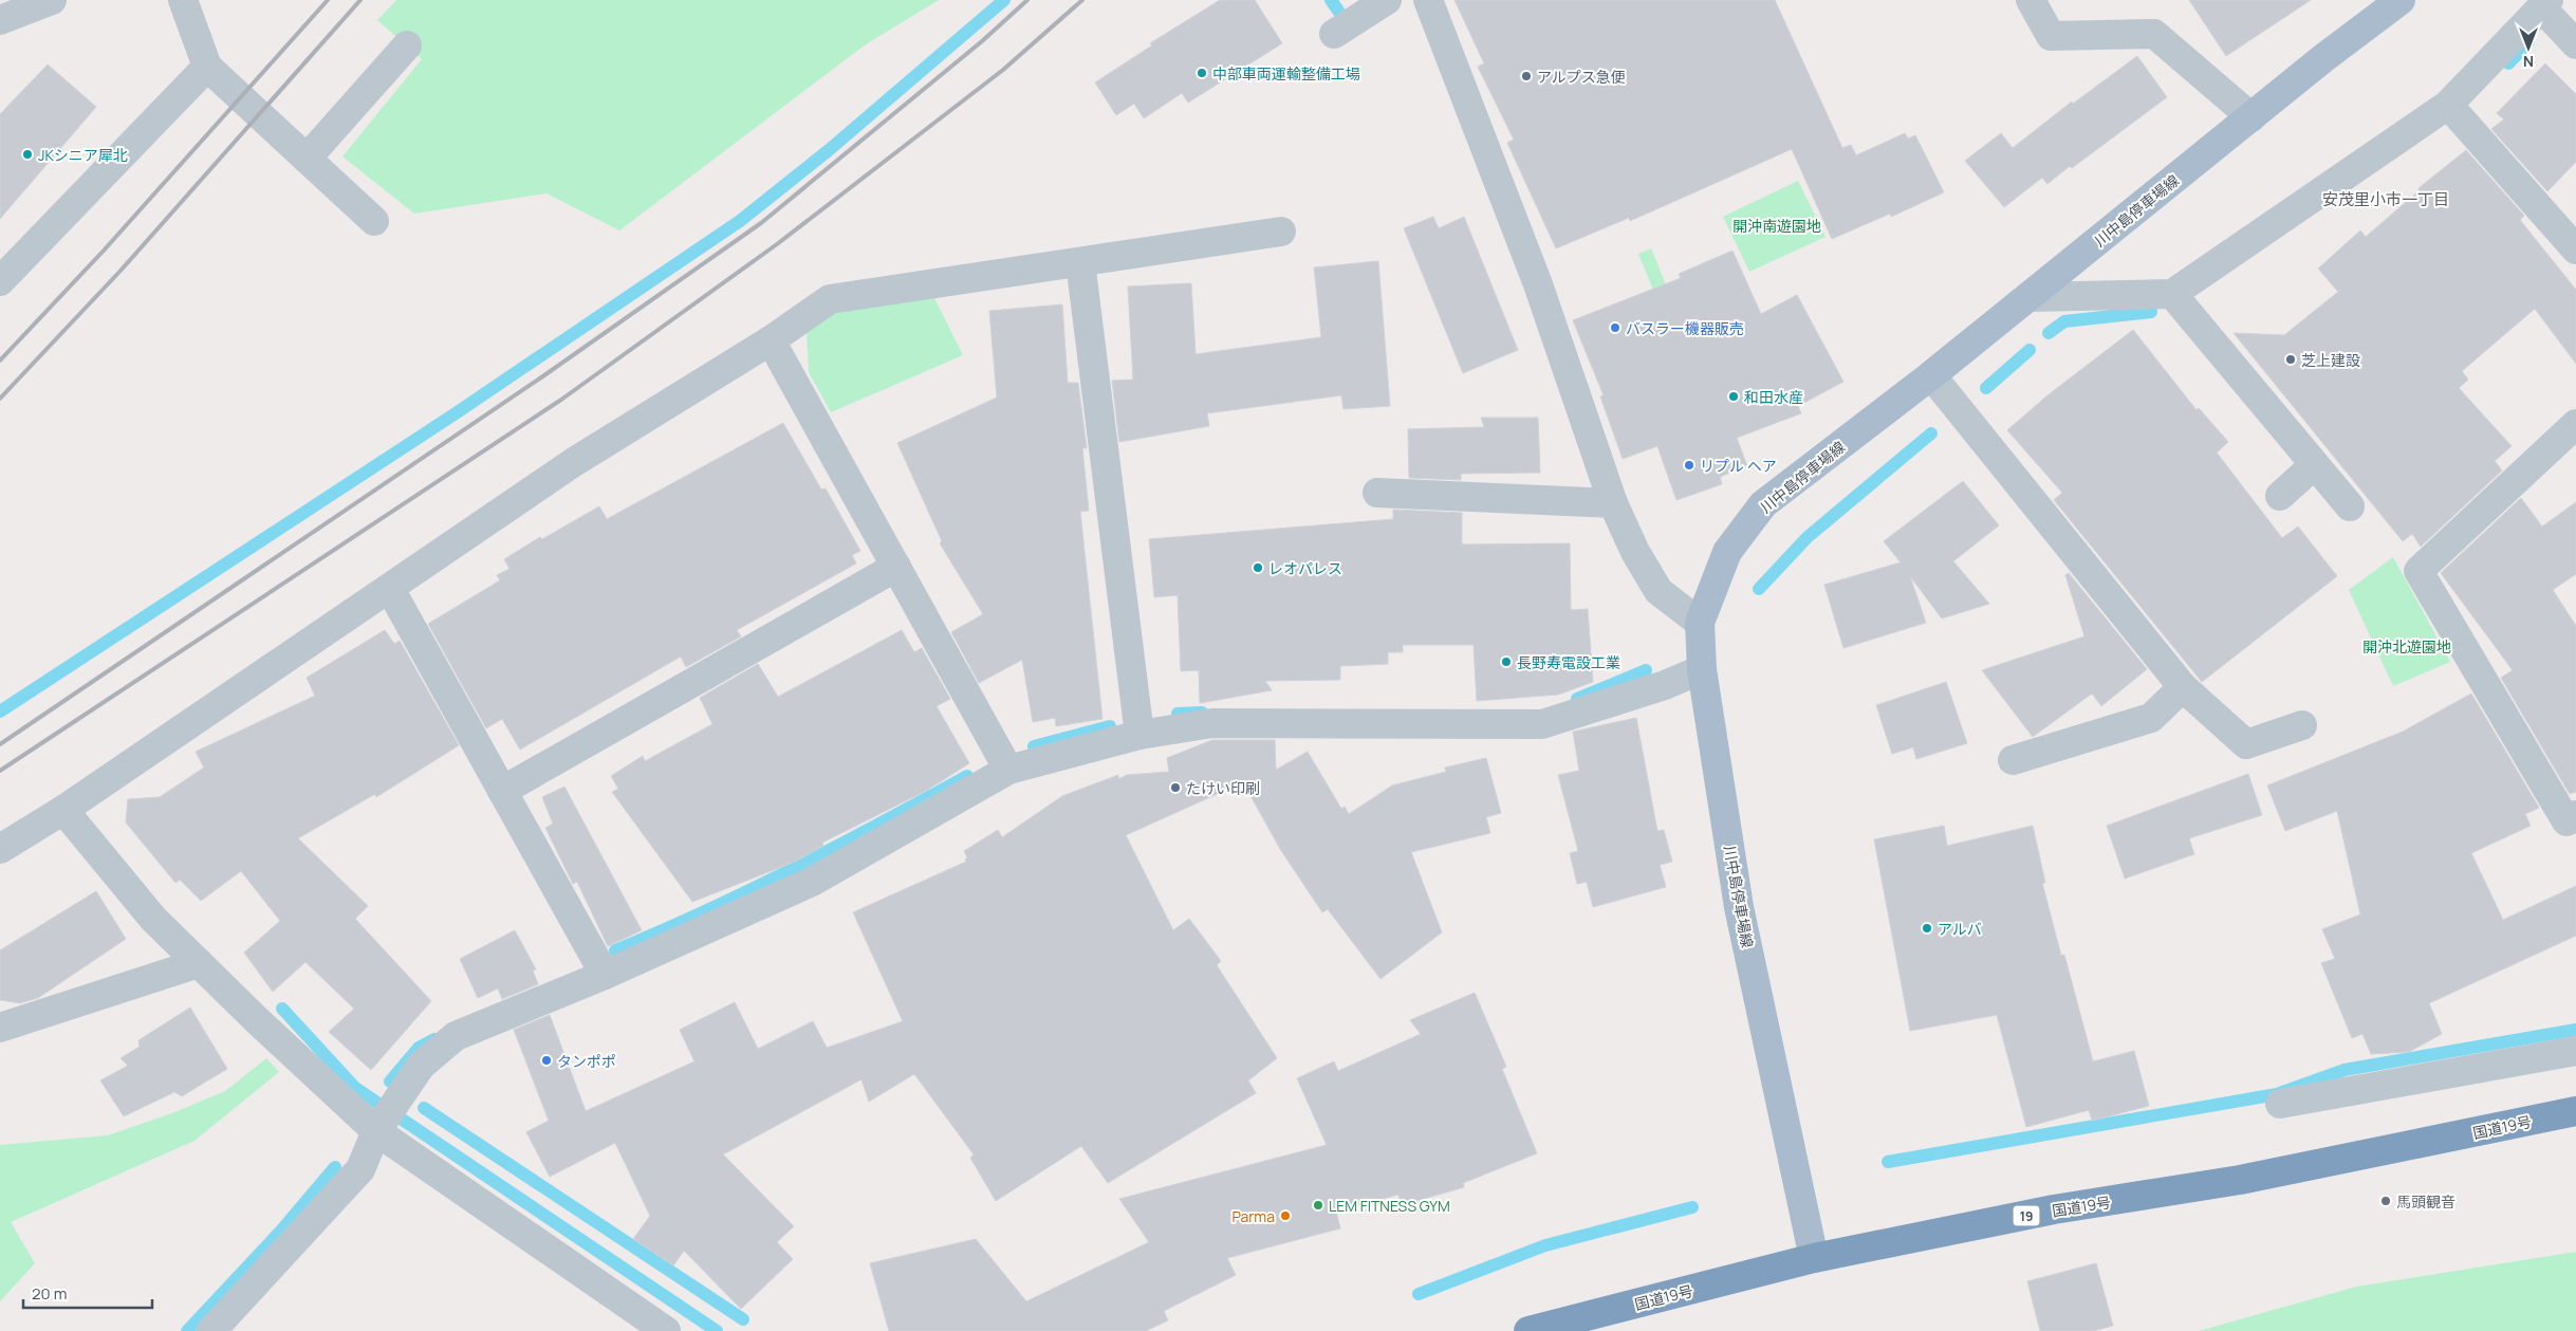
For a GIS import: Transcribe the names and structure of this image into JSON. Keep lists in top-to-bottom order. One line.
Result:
{"streets":{"highway":["国道19号","19"],"main road":["川中島停車場線"]},"crossings":[["川中島停車場線","国道19号"]],"districts":["安茂里小市一丁目"],"parks":["開沖南遊園地","開沖北遊園地"],"places":["中部車両運輸整備工場","アルプス急便","JKシニア犀北","バスラー機器販売","芝上建設","和田水産","リプル ヘア","レオパレス","長野寿電設工業","たけい印刷","アルバ","タンポポ","馬頭観音","LEM FITNESS GYM","Parma"],"scale_bar":"20 m","north":"bottom"}
